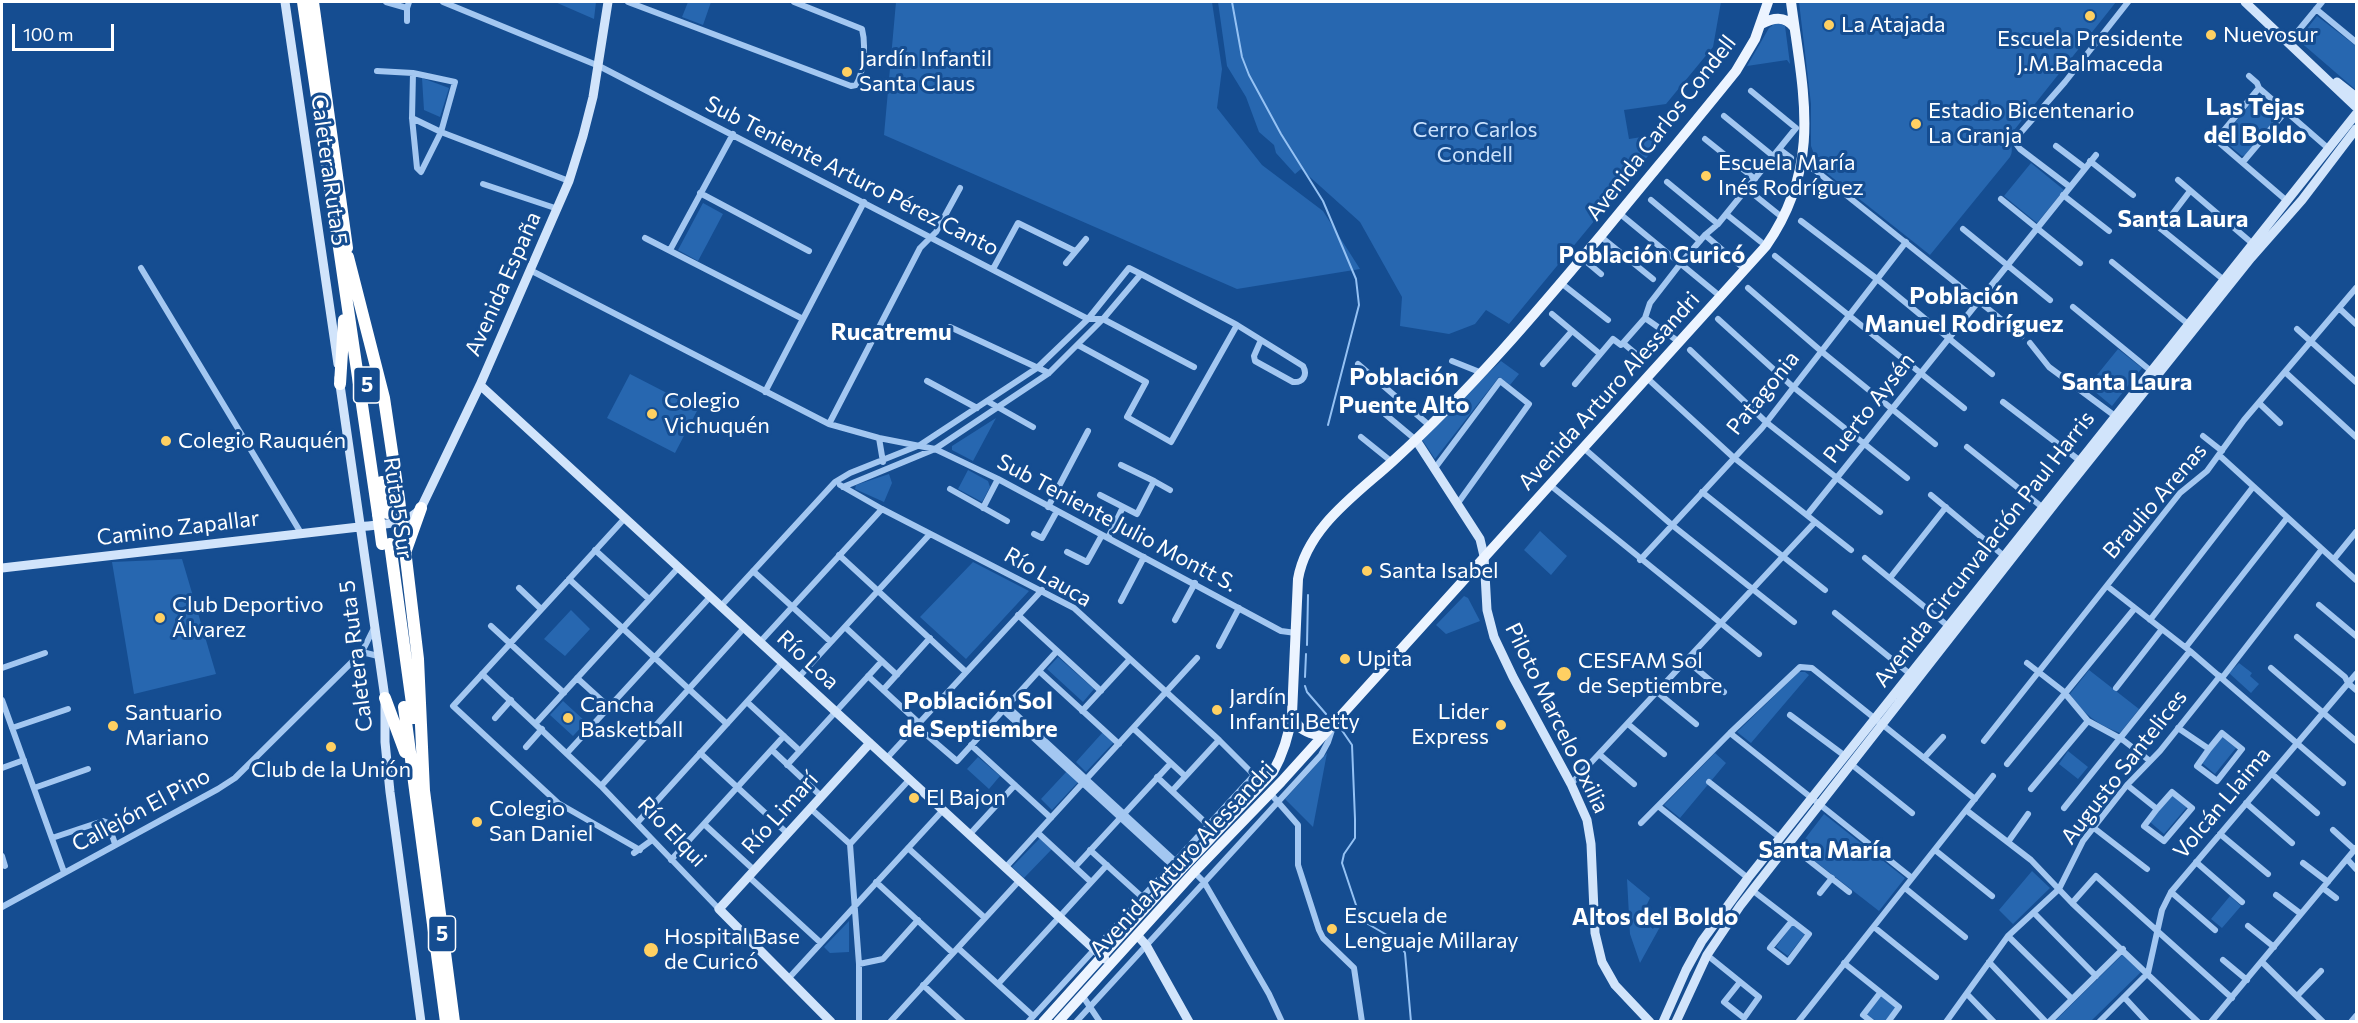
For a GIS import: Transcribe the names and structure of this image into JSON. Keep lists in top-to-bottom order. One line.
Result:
{"streets":{"highway":["5","Ruta 5 Sur"],"main road":["Avenida Carlos Condell","Caletera Ruta 5","Avenida España","Avenida Arturo Alessandri","Camino Zapallar","Avenida Circunvalación Paul Harris","Río Loa","Piloto Marcelo Oxilia","Río Limarí","Río Elqui"],"street":["Sub Teniente Arturo Pérez Canto","Patagonia","Puerto Aysén","Braulio Arenas","Sub Teniente Julio Montt S.","Río Lauca","Augusto Santelices","Volcán Llaima","Callejón El Pino"]},"crossings":[["Avenida Carlos Condell","Avenida Arturo Alessandri"],["Avenida Carlos Condell","Sub Teniente Julio Montt S."],["Avenida Carlos Condell","Piloto Marcelo Oxilia"],["Caletera Ruta 5","Camino Zapallar"],["Caletera Ruta 5","Callejón El Pino"],["Sub Teniente Arturo Pérez Canto","Avenida España"],["Avenida España","Sub Teniente Julio Montt S."],["Avenida España","Río Loa"],["Avenida Arturo Alessandri","Río Lauca"],["Avenida Arturo Alessandri","Río Loa"],["Avenida Arturo Alessandri","Piloto Marcelo Oxilia"],["Río Loa","Río Limarí"],["Río Limarí","Río Elqui"]],"districts":["Las Tejas del Boldo","Santa Laura","Población Curicó","Población Manuel Rodríguez","Rucatremu","Población Puente Alto","Santa Laura","Población Sol de Septiembre","Santa María","Altos del Boldo"],"parks":["Cerro Carlos Condell"],"places":["Escuela Presidente J.M.Balmaceda","La Atajada","Nuevosur","Jardín Infantil Santa Claus","Estadio Bicentenario La Granja","Escuela María Inés Rodríguez","Colegio Vichuquén","Colegio Rauquén","Santa Isabel","Club Deportivo Álvarez","Upita","CESFAM Sol de Septiembre","Jardín Infantil Betty","Cancha Basketball","Lider Express","Santuario Mariano","Club de la Unión","El Bajon","Colegio San Daniel","Escuela de Lenguaje Millaray","Hospital Base de Curicó"],"scale_bar":"100 m"}
